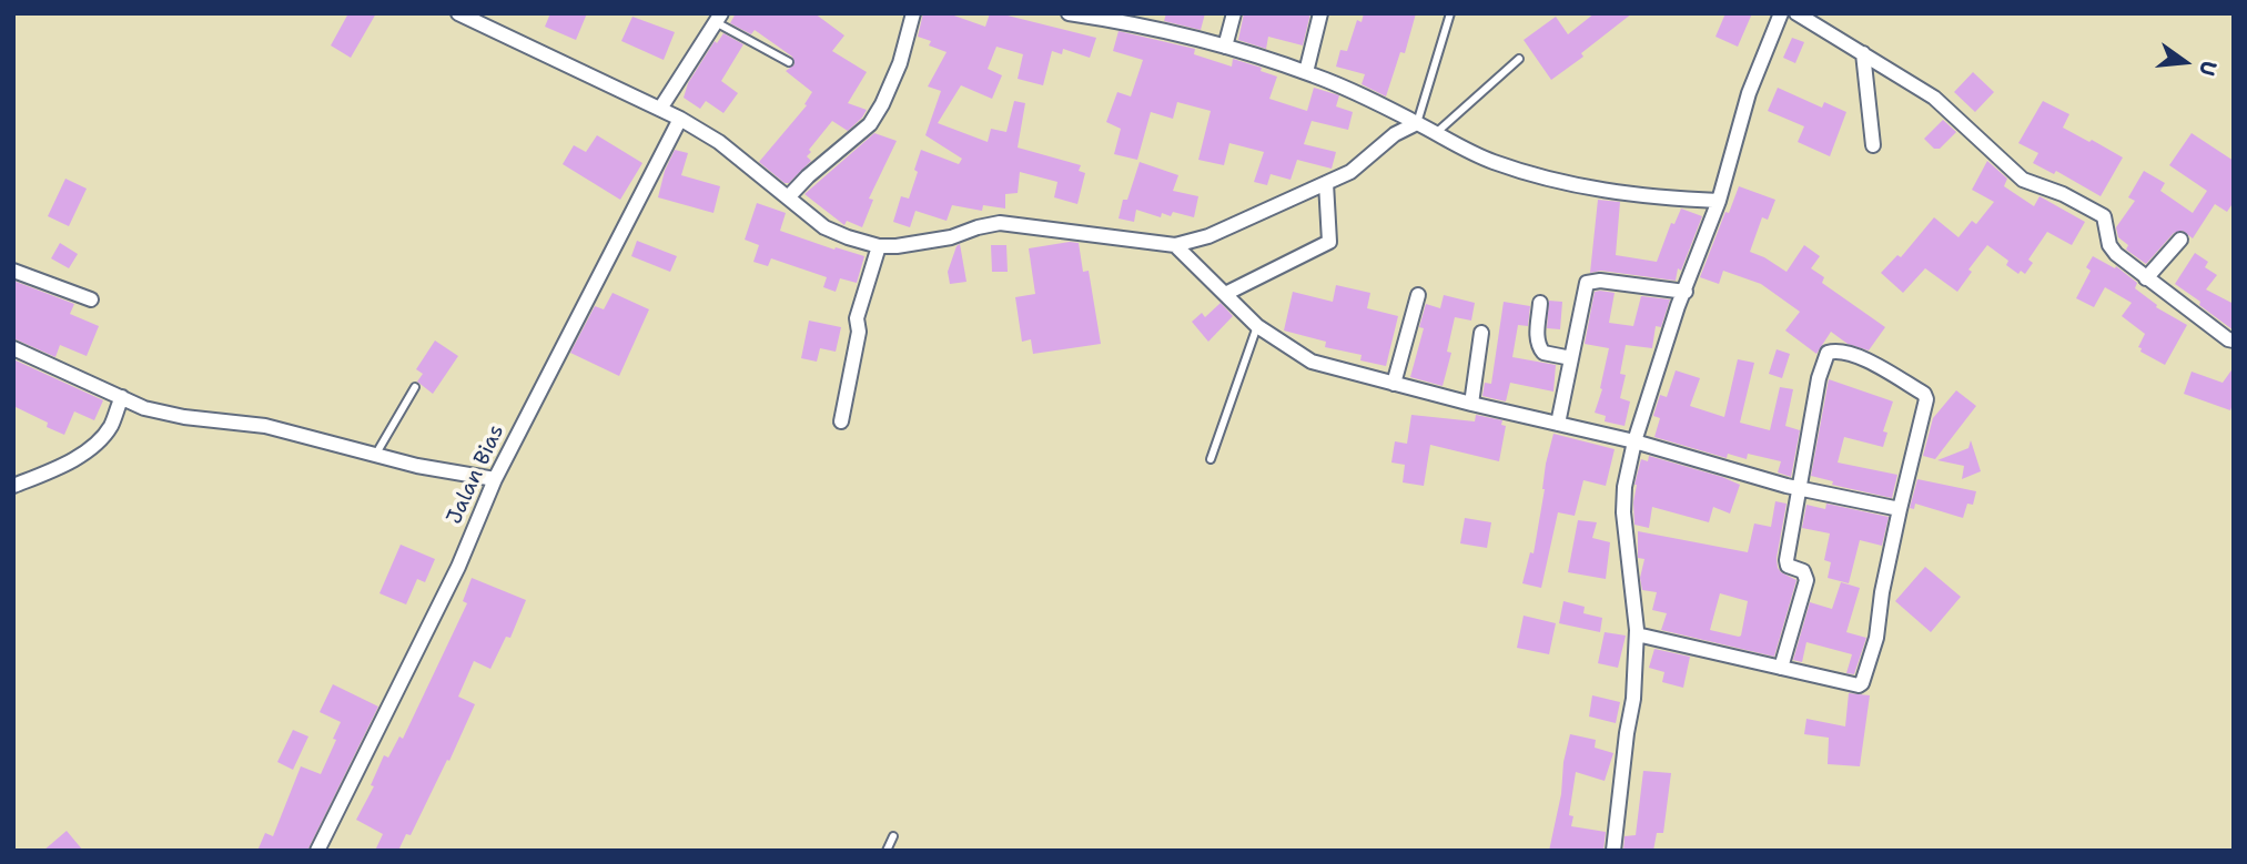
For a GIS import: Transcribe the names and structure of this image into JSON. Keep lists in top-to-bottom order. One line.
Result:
{"streets":{"street":["Jalan Bias"]},"north":"right"}
